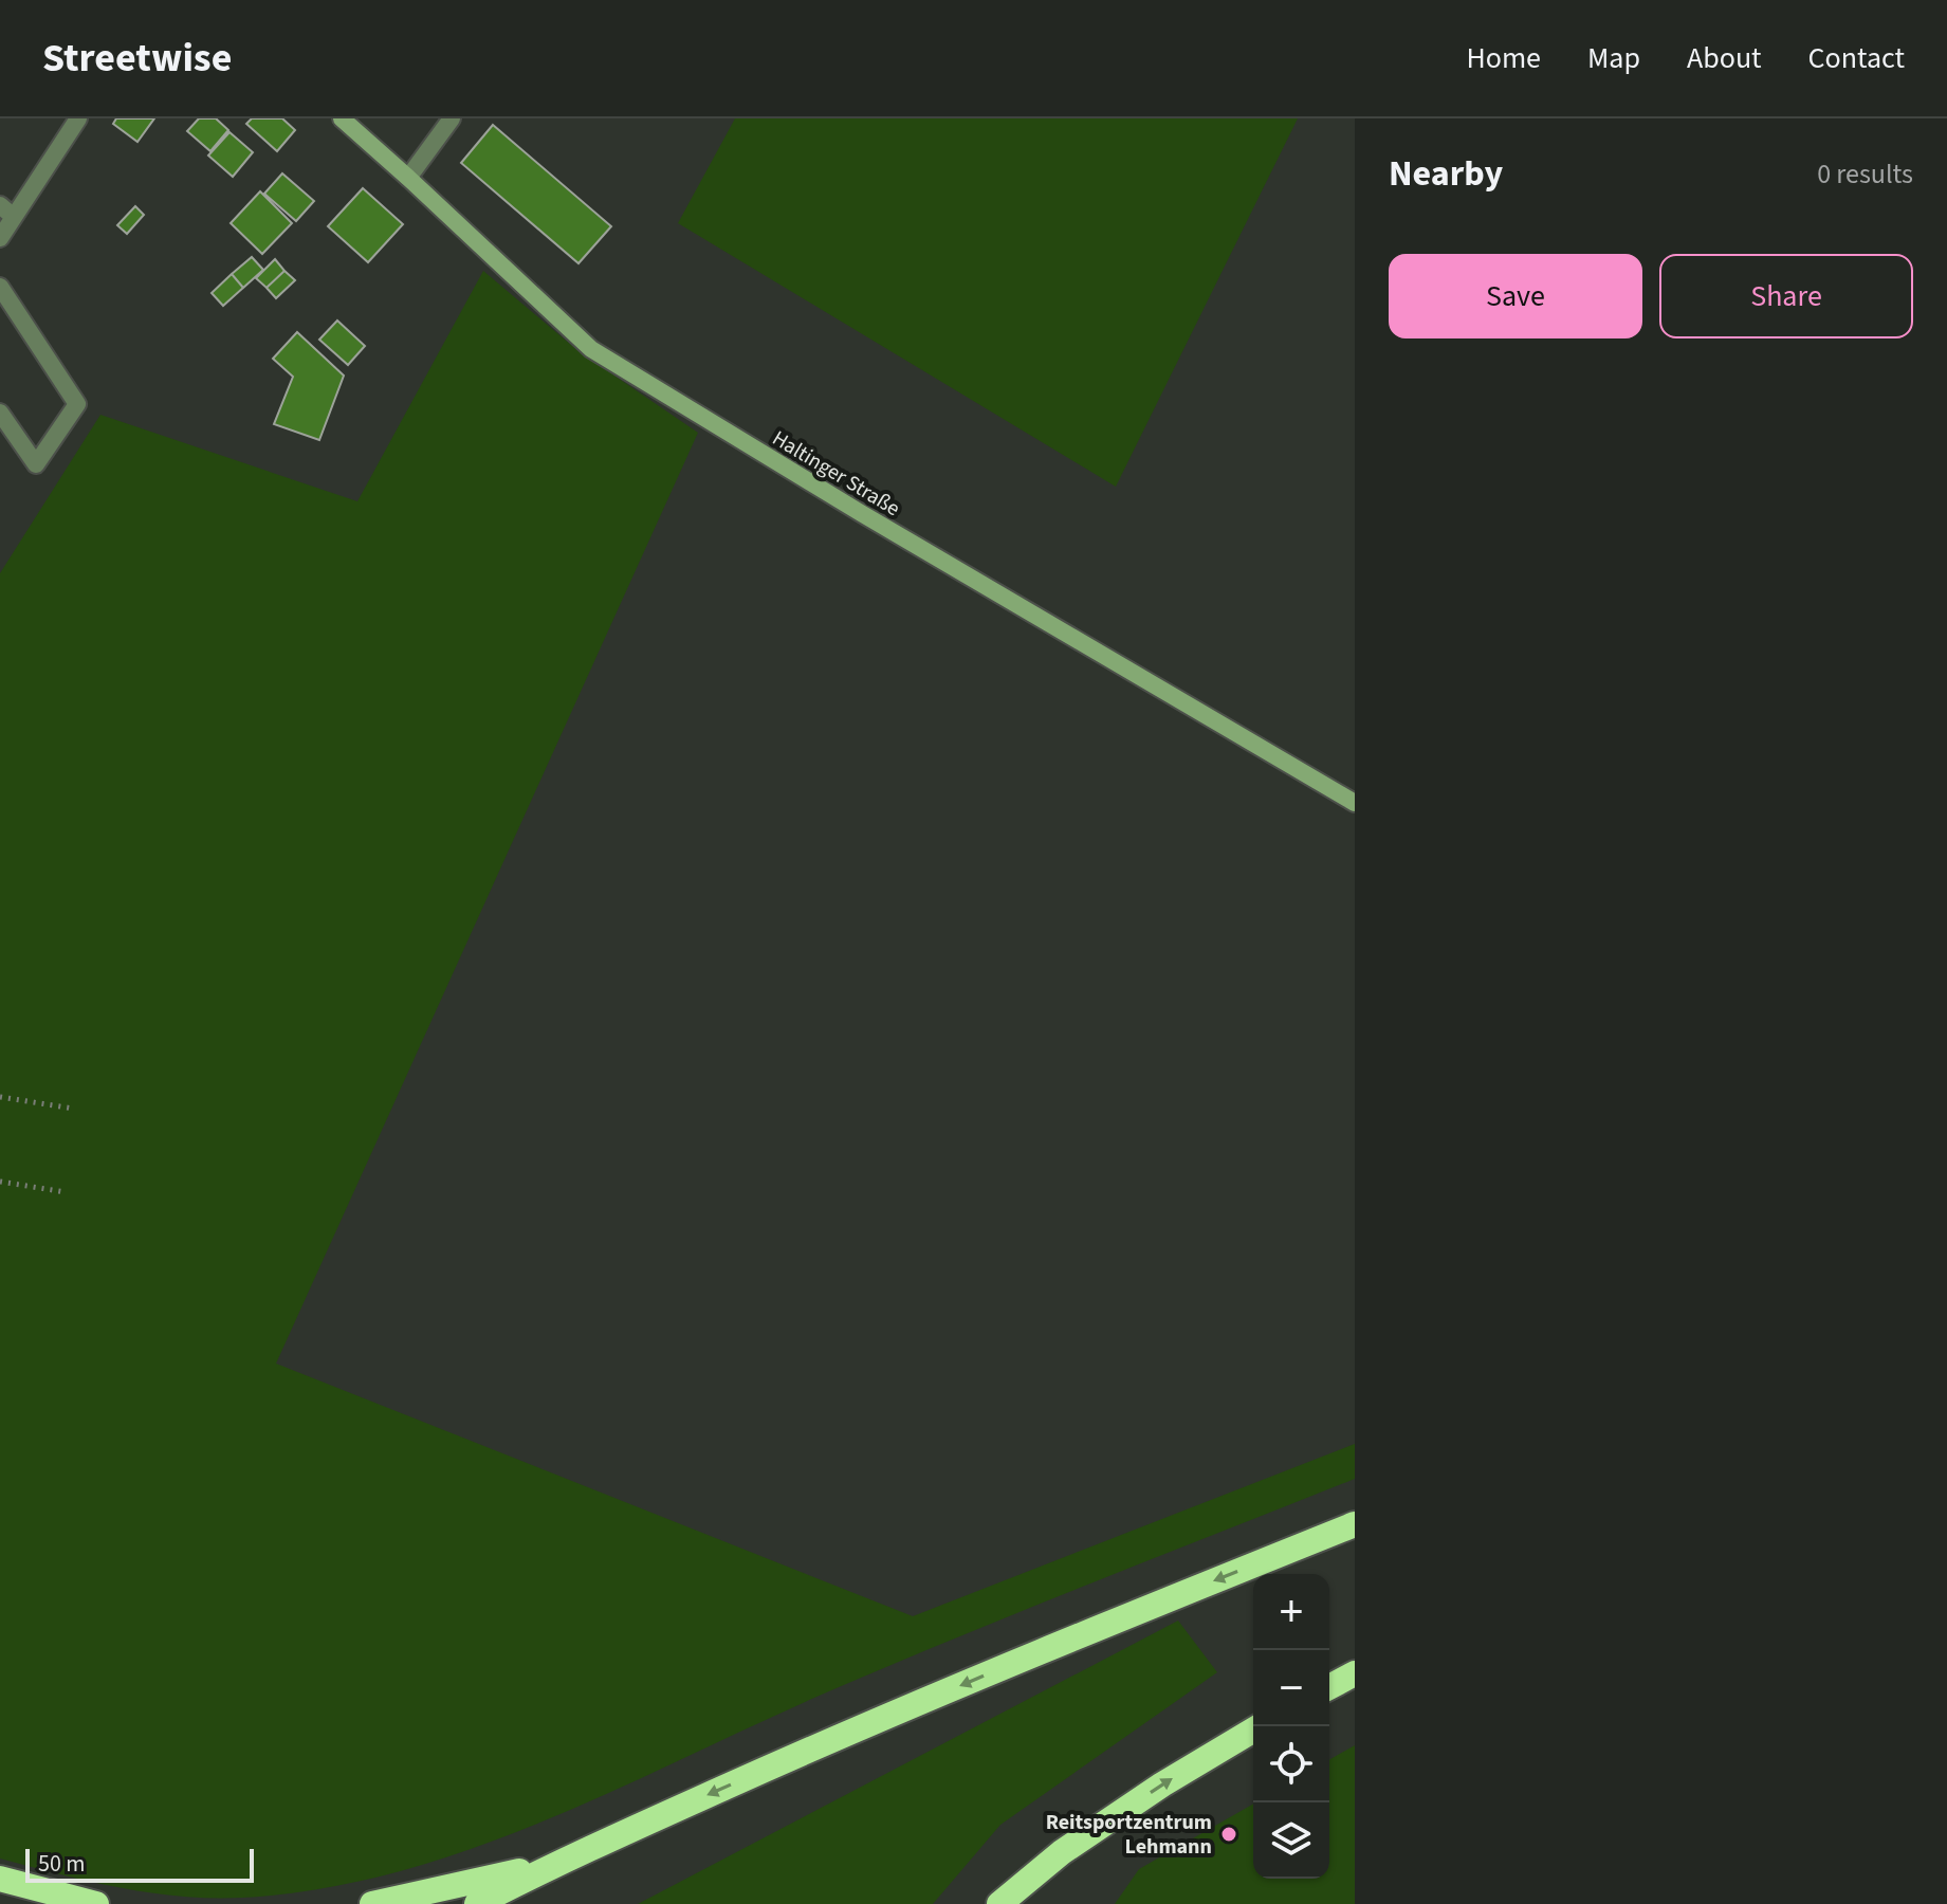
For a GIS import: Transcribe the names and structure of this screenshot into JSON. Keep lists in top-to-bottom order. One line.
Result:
{"streets":{"street":["Haltinger Straße"]},"places":["Reitsportzentrum Lehmann"],"scale_bar":"50 m","page":{"header":"Streetwise","nav":["Home","Map","About","Contact"],"heading":["Nearby","0 results"],"buttons":["Save","Share"],"map_buttons":["+","−"],"scale":"50 m"}}
